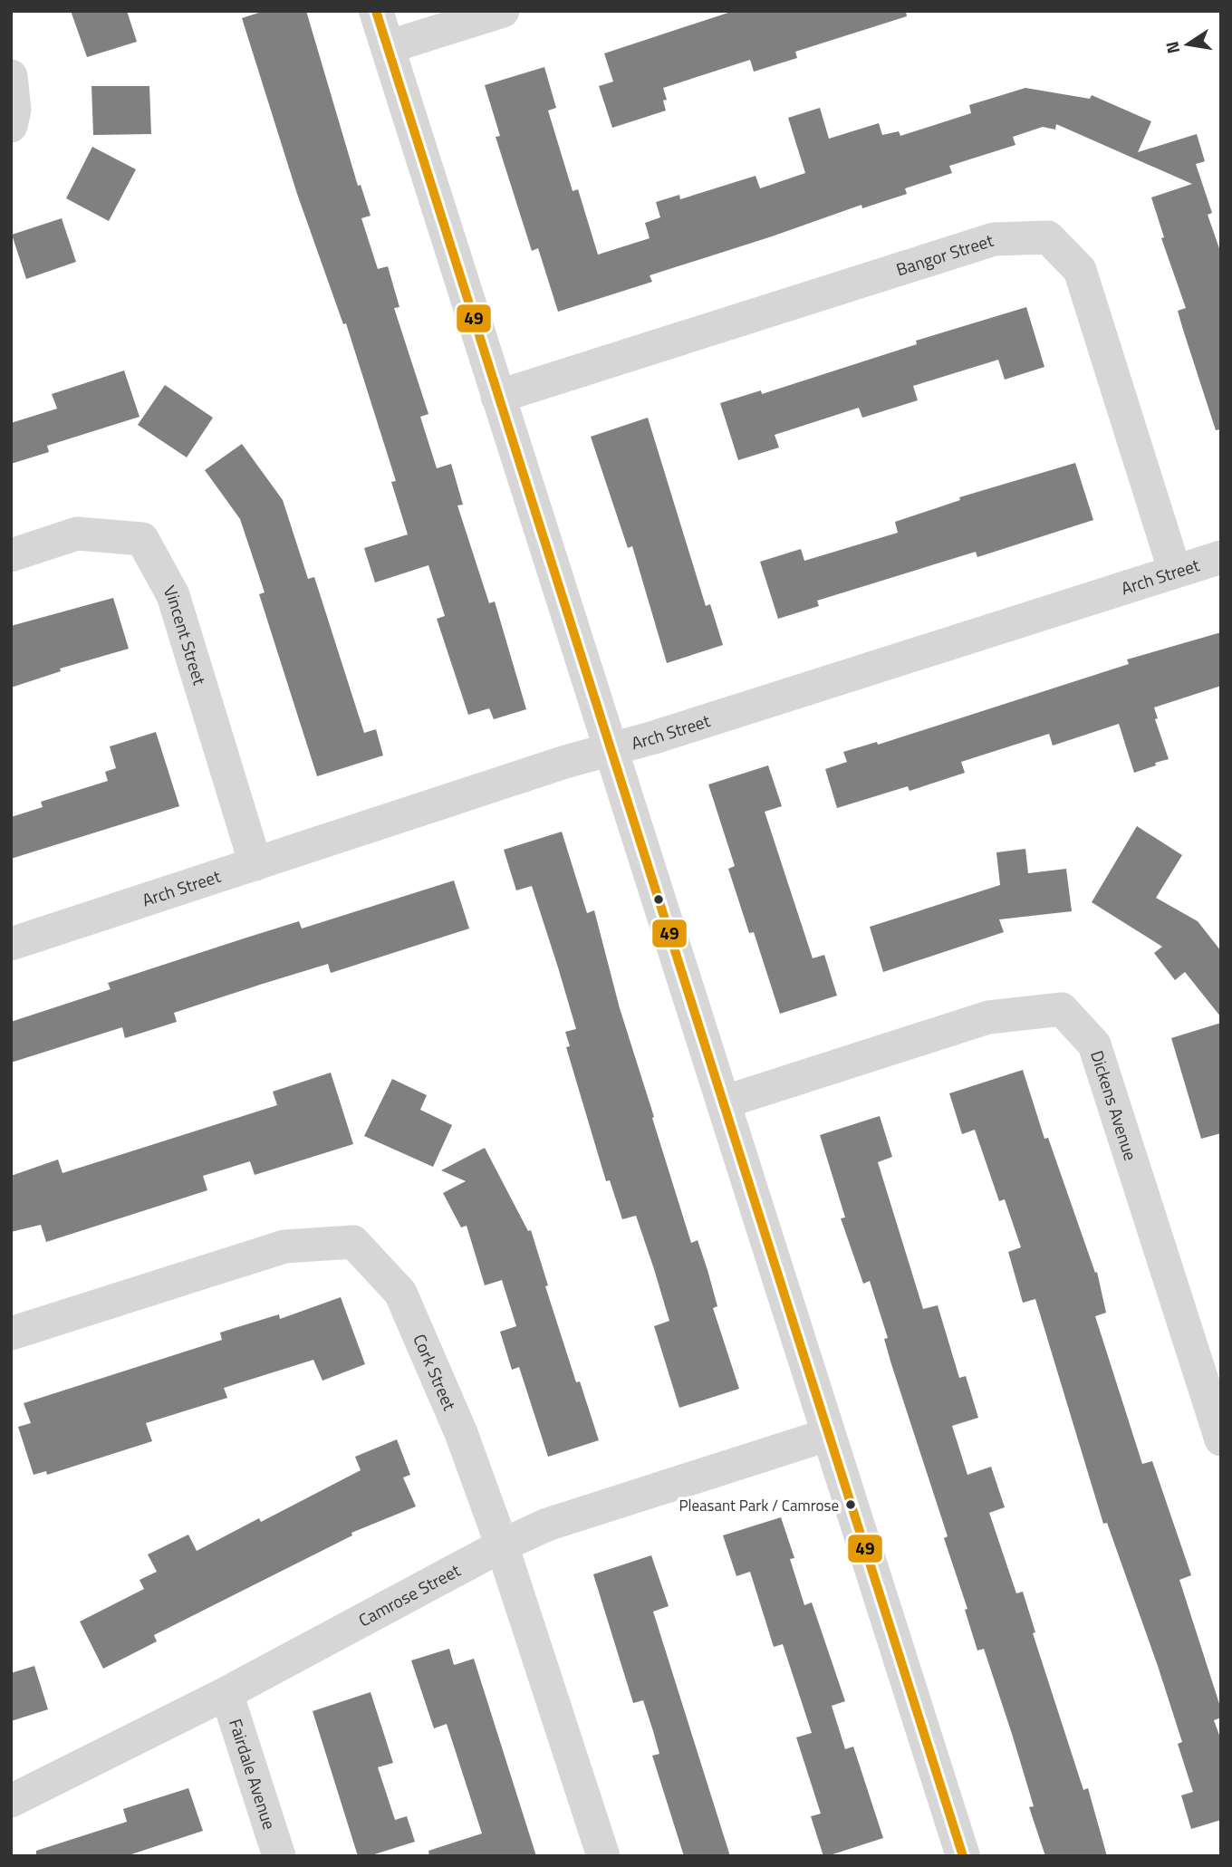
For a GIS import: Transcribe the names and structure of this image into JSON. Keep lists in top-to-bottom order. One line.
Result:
{"streets":{"street":["Bangor Street","Arch Street","Vincent Street","Dickens Avenue","Cork Street","Camrose Street","Fairdale Avenue"]},"crossings":[["Bangor Street","Arch Street"],["Arch Street","Vincent Street"],["Cork Street","Camrose Street"],["Camrose Street","Fairdale Avenue"]],"places":["Pleasant Park / Camrose"],"lines":["transit line 49"],"north":"left"}
